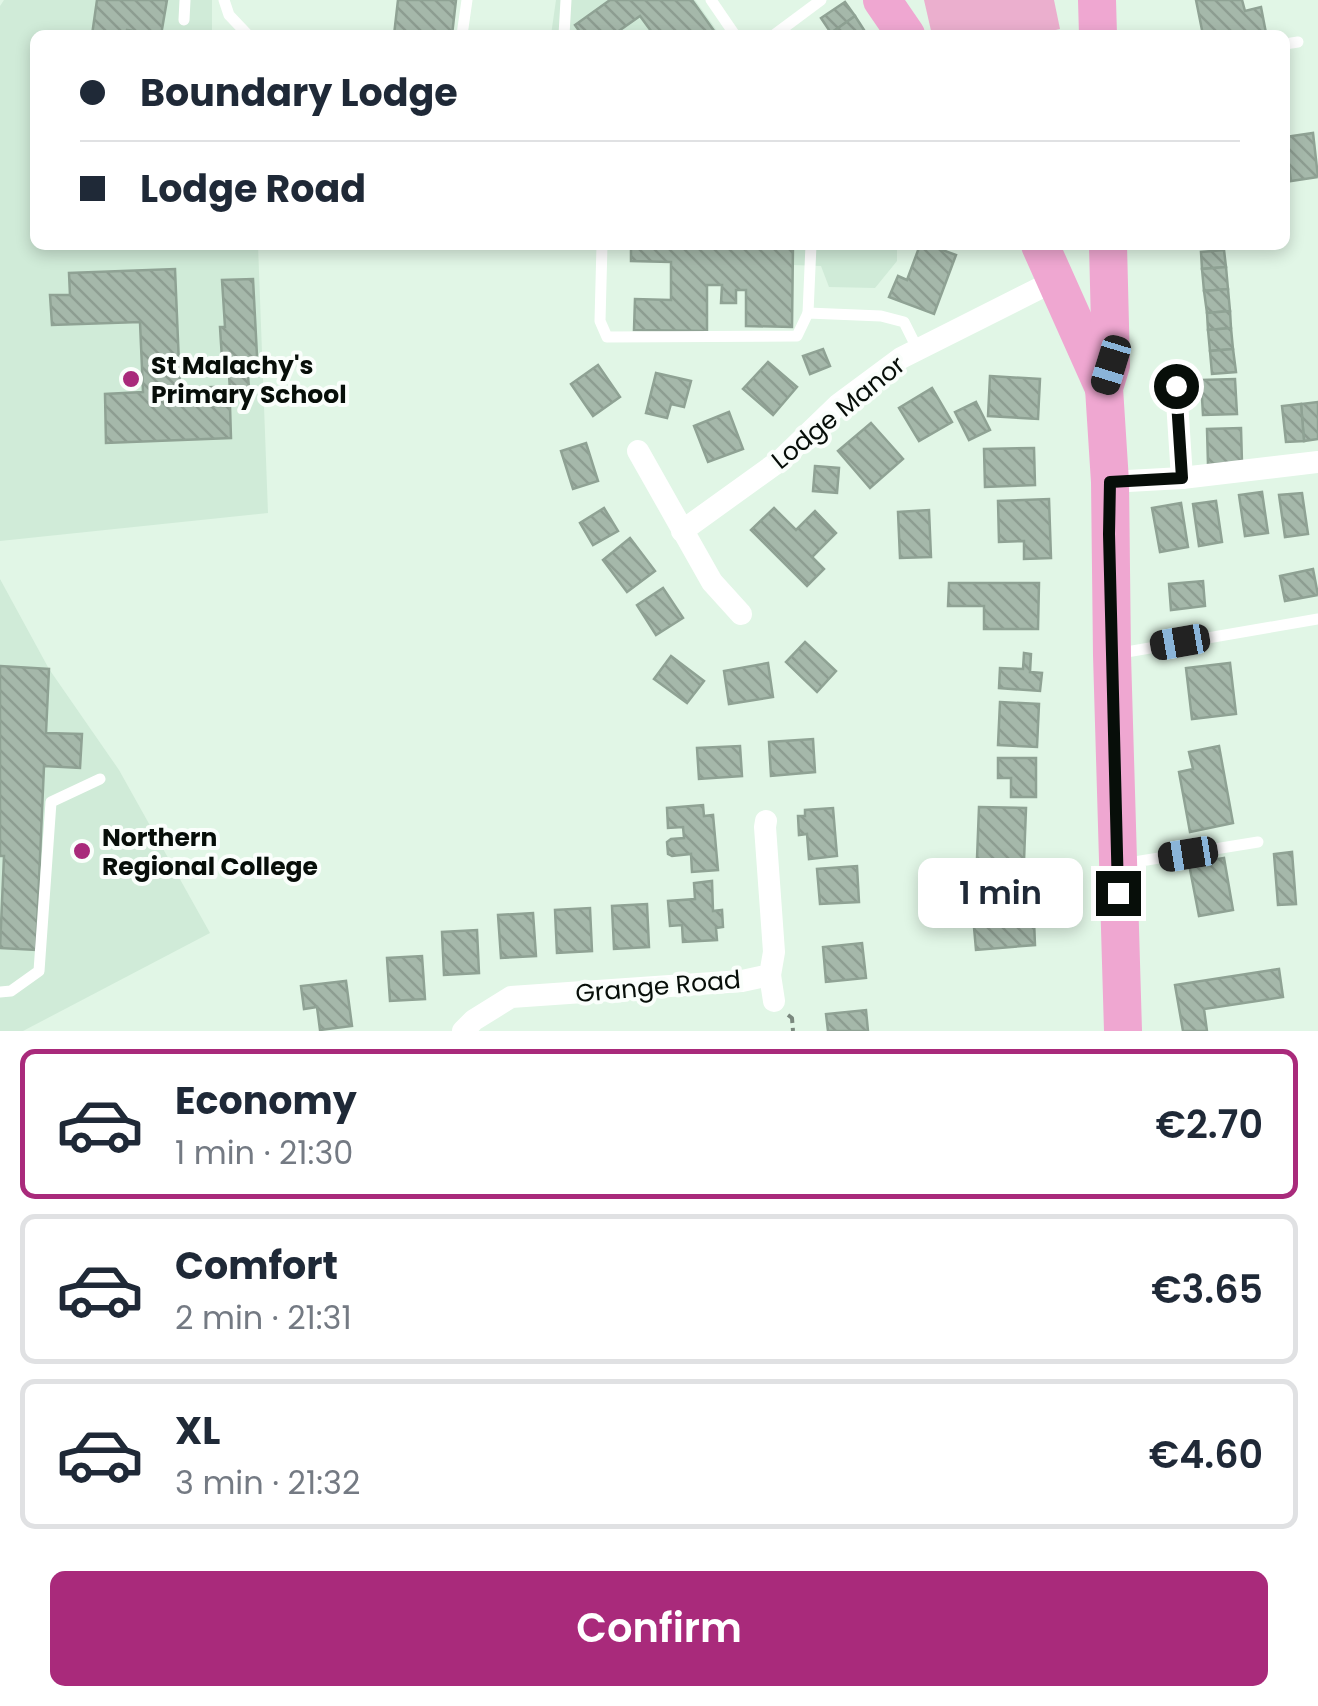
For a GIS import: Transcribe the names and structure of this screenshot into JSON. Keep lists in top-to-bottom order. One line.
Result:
{"streets":{"street":["Lodge Manor","Grange Road"]},"places":["St Malachy's Primary School","Northern Regional College"],"page":{"banner":["Boundary Lodge","Lodge Road"],"bubble":"1 min","list":[{"name":"Economy","note":"1 min · 21:30","value":"€2.70"},{"name":"Comfort","note":"2 min · 21:31","value":"€3.65"},{"name":"XL","note":"3 min · 21:32","value":"€4.60"}],"buttons":"Confirm"}}
